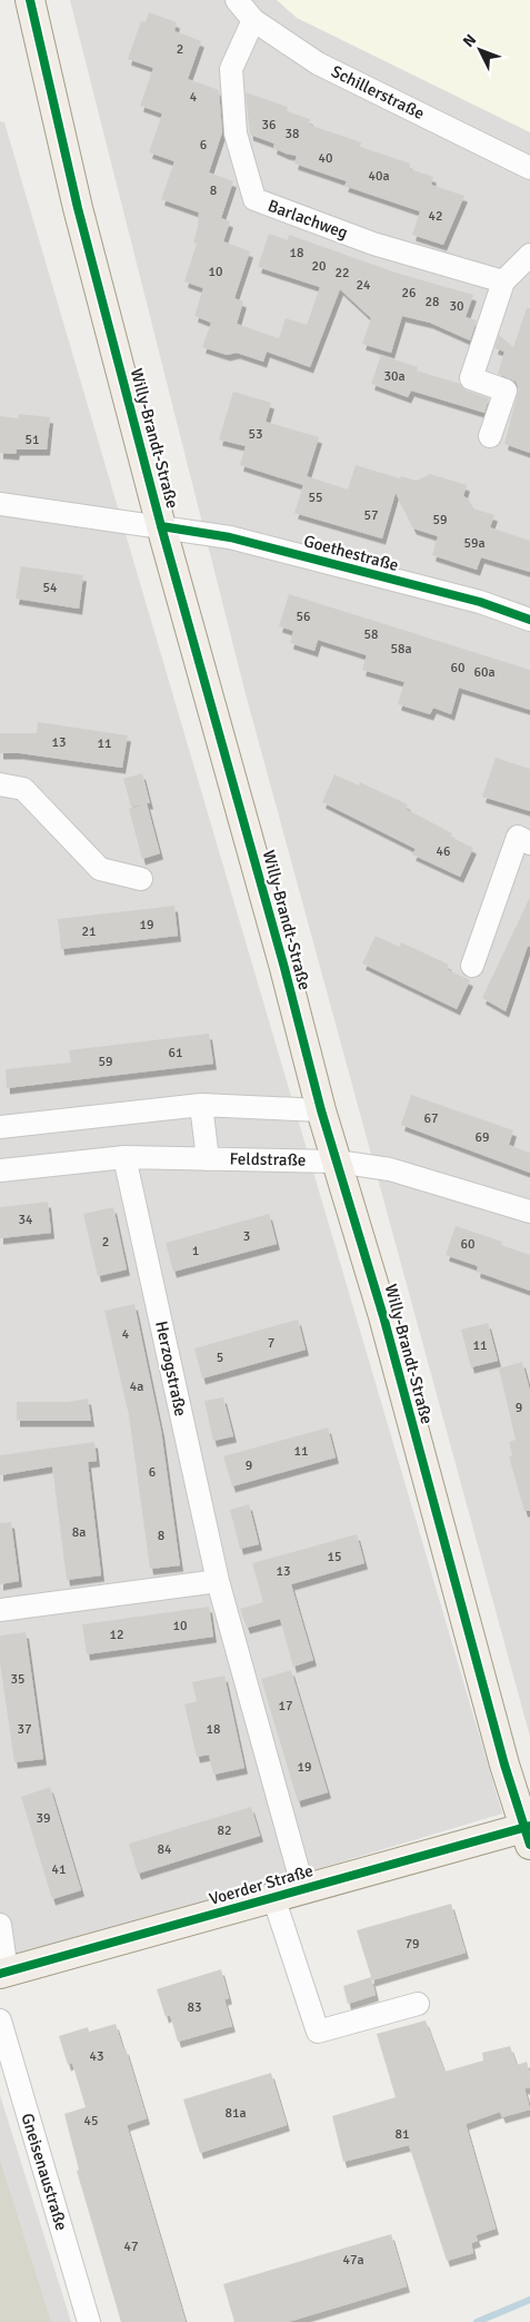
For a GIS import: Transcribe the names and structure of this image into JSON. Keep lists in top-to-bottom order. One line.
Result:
{"streets":{"main road":["Willy-Brandt-Straße","Voerder Straße"],"street":["Schillerstraße","Barlachweg","Goethestraße","Feldstraße","Herzogstraße","Gneisenaustraße"]},"crossings":[["Schillerstraße","Barlachweg"],["Willy-Brandt-Straße","Goethestraße"],["Willy-Brandt-Straße","Feldstraße"],["Willy-Brandt-Straße","Voerder Straße"],["Feldstraße","Herzogstraße"],["Herzogstraße","Voerder Straße"]],"house_numbers":["2","4","36","38","6","40","40a","8","42","18","20","10","22","24","26","28","30","30a","53","51","55","57","59","59a","54","56","58","58a","60","60a","13","11","46","19","21","61","59","67","69","34","3","2","60","1","4","7","11","5","4a","9","11","9","6","8a","8","15","13","10","12","35","17","37","18","19","39","82","84","41","79","83","43","81a","45","81","47","47a"],"north":"top left"}
